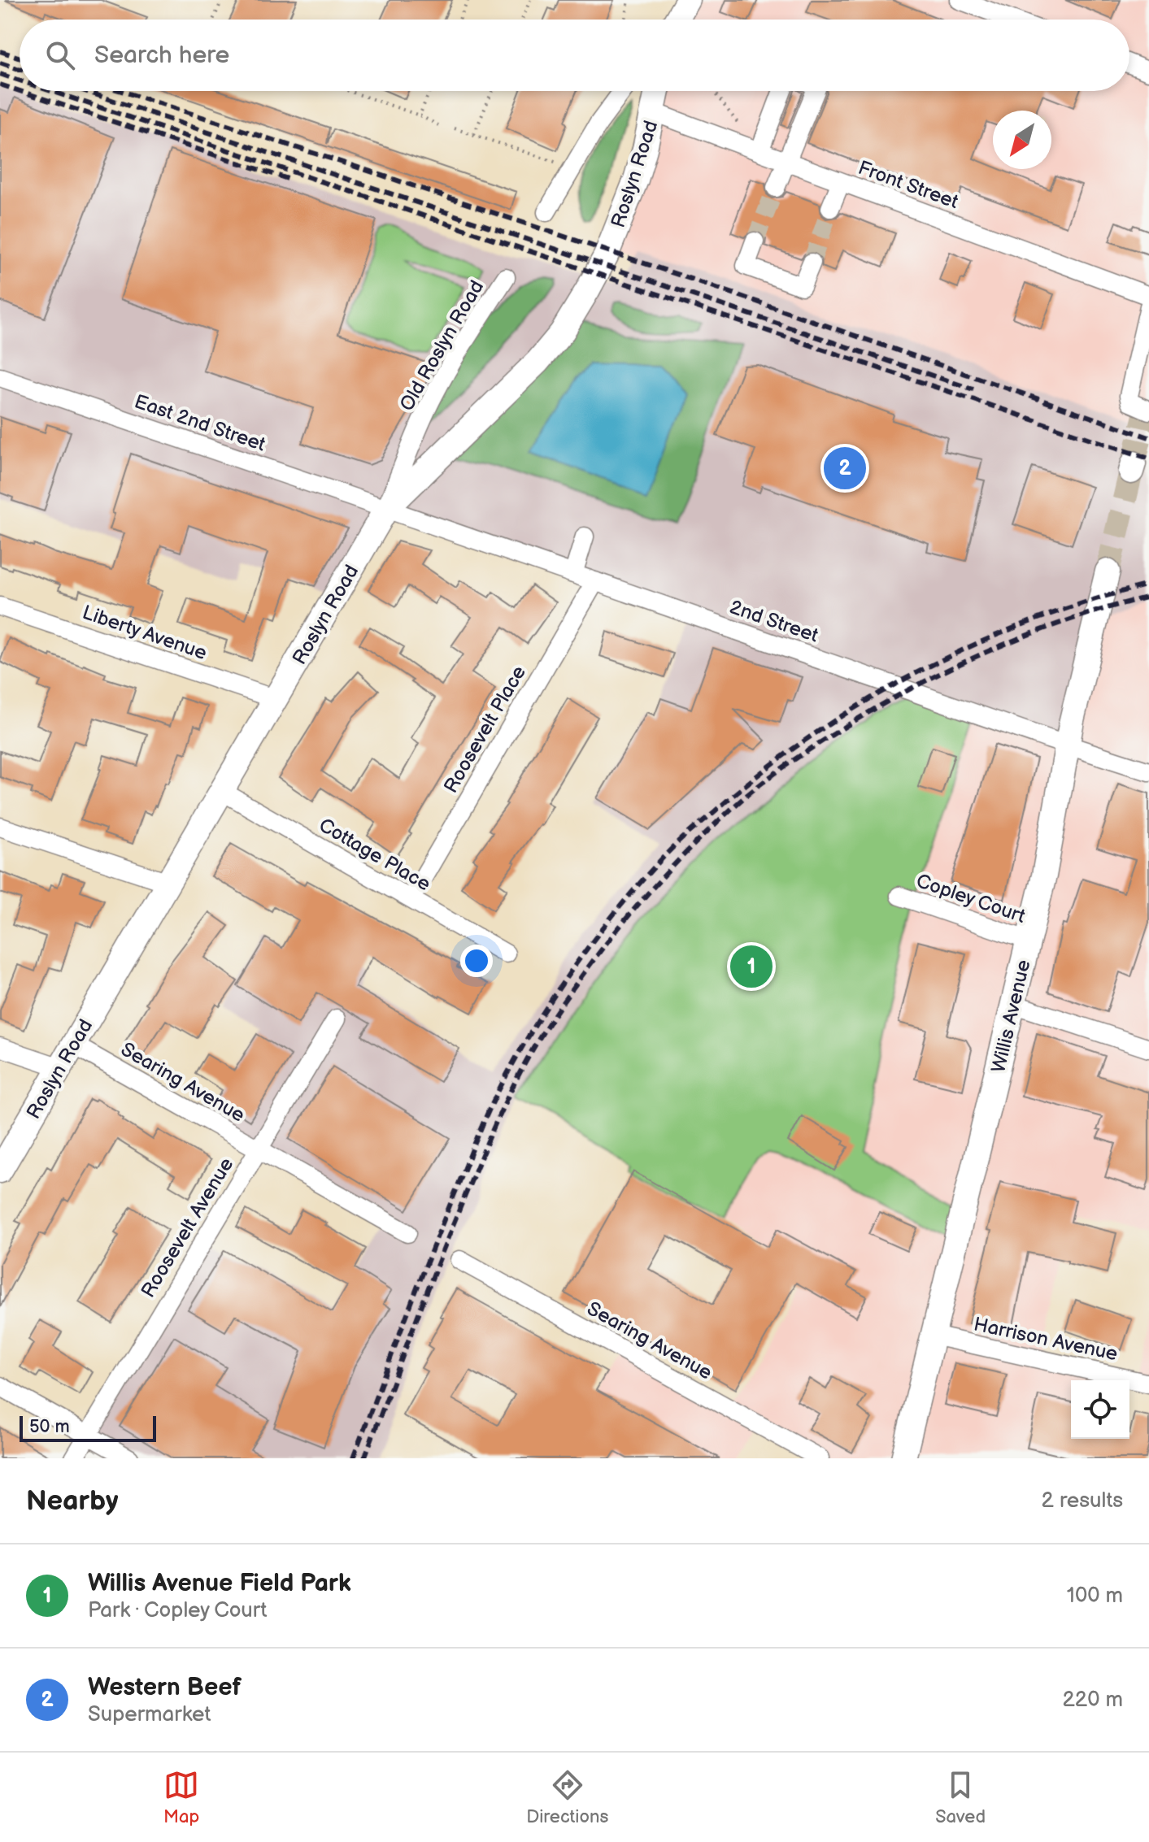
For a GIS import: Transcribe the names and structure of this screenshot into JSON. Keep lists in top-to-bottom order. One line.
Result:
{"streets":{"main road":["Roslyn Road","Willis Avenue"],"street":["Front Street","Old Roslyn Road","East 2nd Street","2nd Street","Liberty Avenue","Roosevelt Place","Cottage Place","Copley Court","Searing Avenue","Roosevelt Avenue","Harrison Avenue"]},"crossings":[["Roslyn Road","Front Street"],["Roslyn Road","Old Roslyn Road"],["Roslyn Road","East 2nd Street"],["Roslyn Road","2nd Street"],["Roslyn Road","Liberty Avenue"],["Roslyn Road","Cottage Place"],["Roslyn Road","Searing Avenue"],["Old Roslyn Road","East 2nd Street"],["Old Roslyn Road","2nd Street"],["East 2nd Street","2nd Street"],["2nd Street","Roosevelt Place"],["2nd Street","Willis Avenue"],["Roosevelt Place","Cottage Place"],["Copley Court","Willis Avenue"],["Willis Avenue","Harrison Avenue"],["Searing Avenue","Roosevelt Avenue"]],"scale_bar":"50 m","north":"bottom left","page":{"search":"Search here","pins":["2","1"],"scale":"50 m","heading":["Nearby","2 results"],"list":[{"mark":"1","name":"Willis Avenue Field Park","note":"Park · Copley Court","value":"100 m"},{"mark":"2","name":"Western Beef","note":"Supermarket","value":"220 m"}],"nav":["Map","Directions","Saved"]}}
